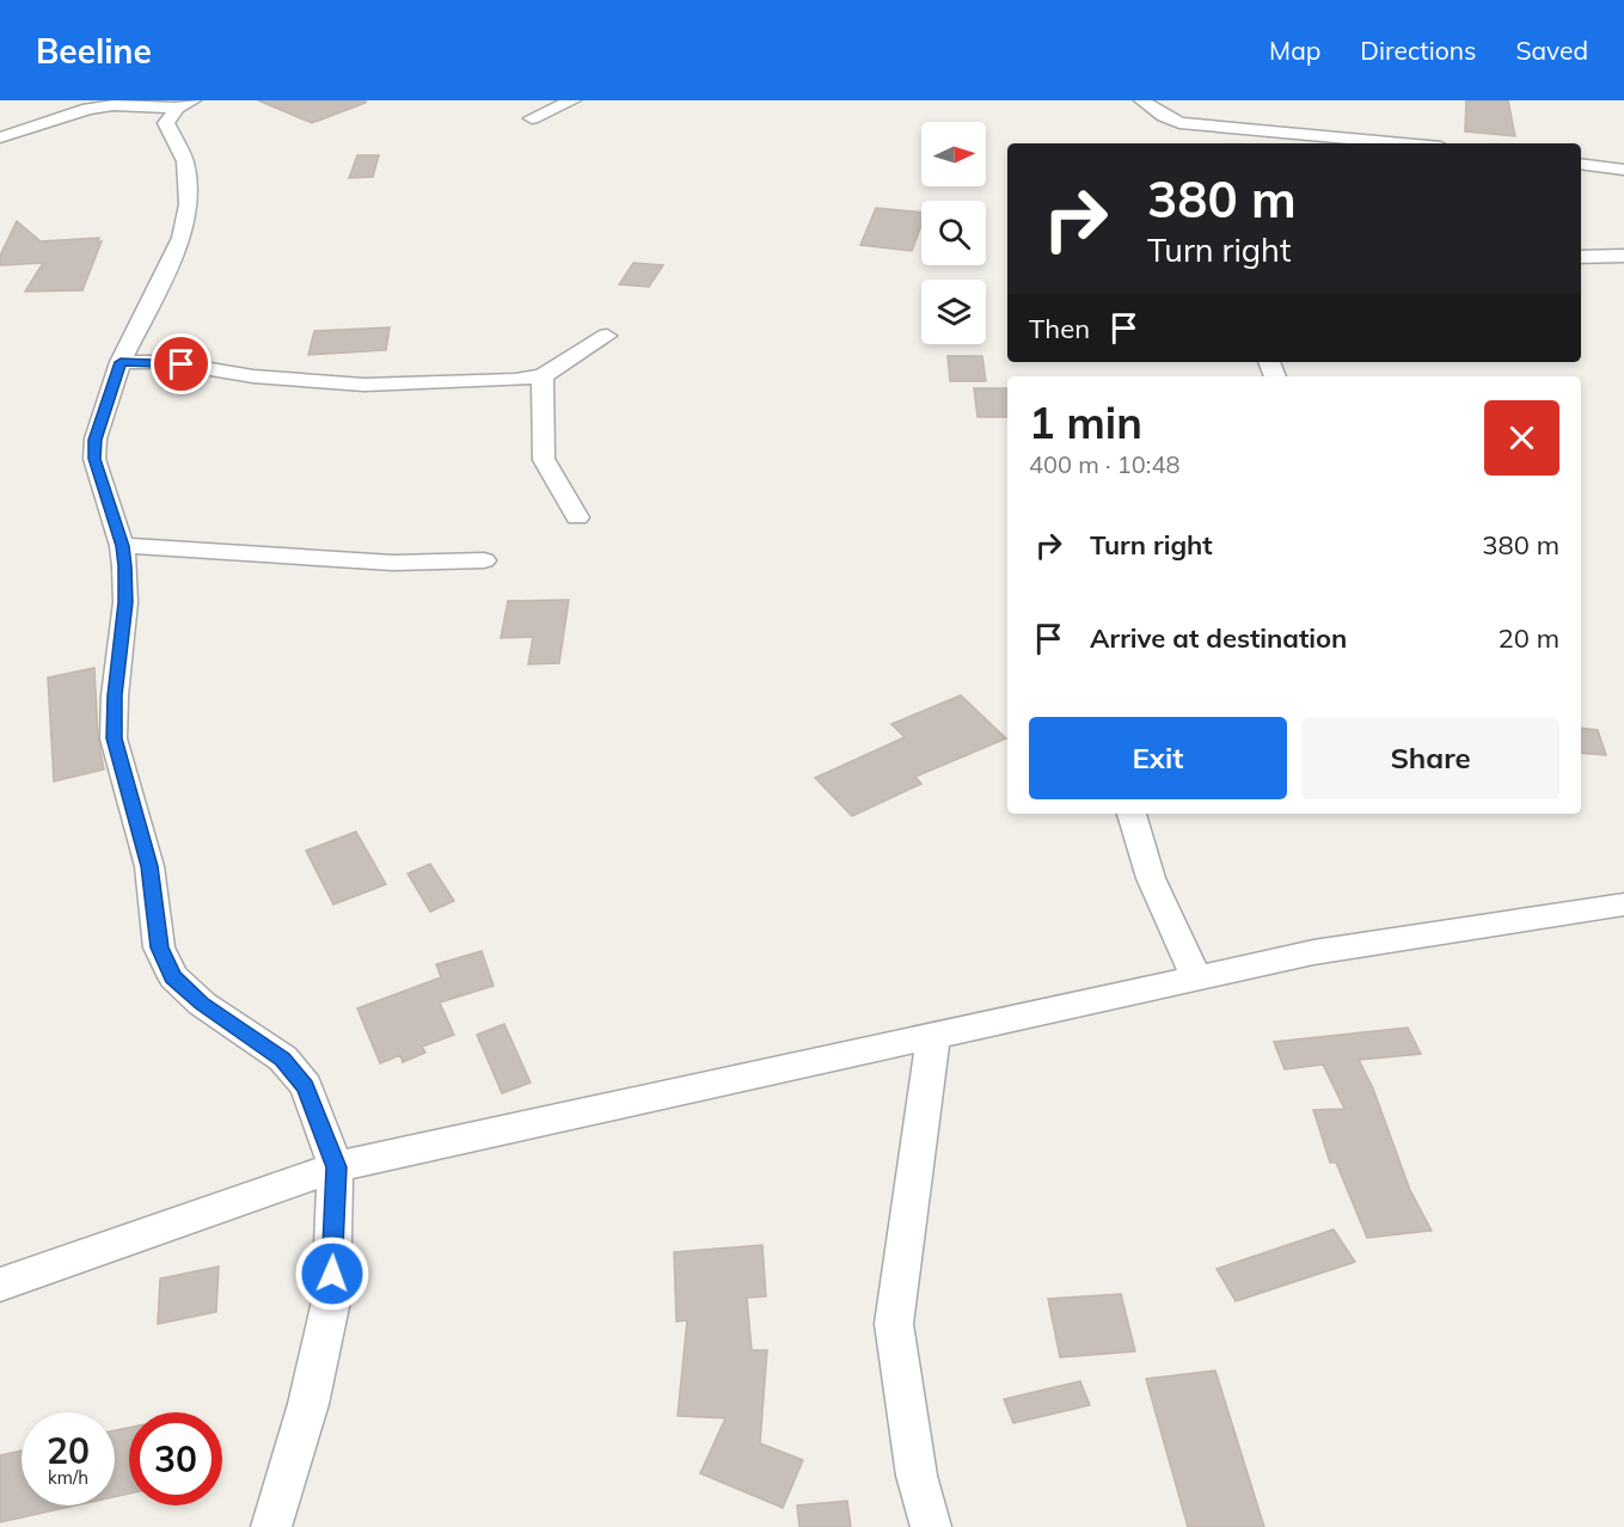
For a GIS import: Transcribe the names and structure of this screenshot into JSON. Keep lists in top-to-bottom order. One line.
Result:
{"north":"right","page":{"header":"Beeline","nav":["Map","Directions","Saved"],"turn":["380 m","Turn right"],"then":"Then","heading":["1 min","400 m · 10:48"],"list":[{"name":"Turn right","value":"380 m"},{"name":"Arrive at destination","value":"20 m"}],"buttons":["Exit","Share"],"speed":"20 km/h","limit":"30"}}
